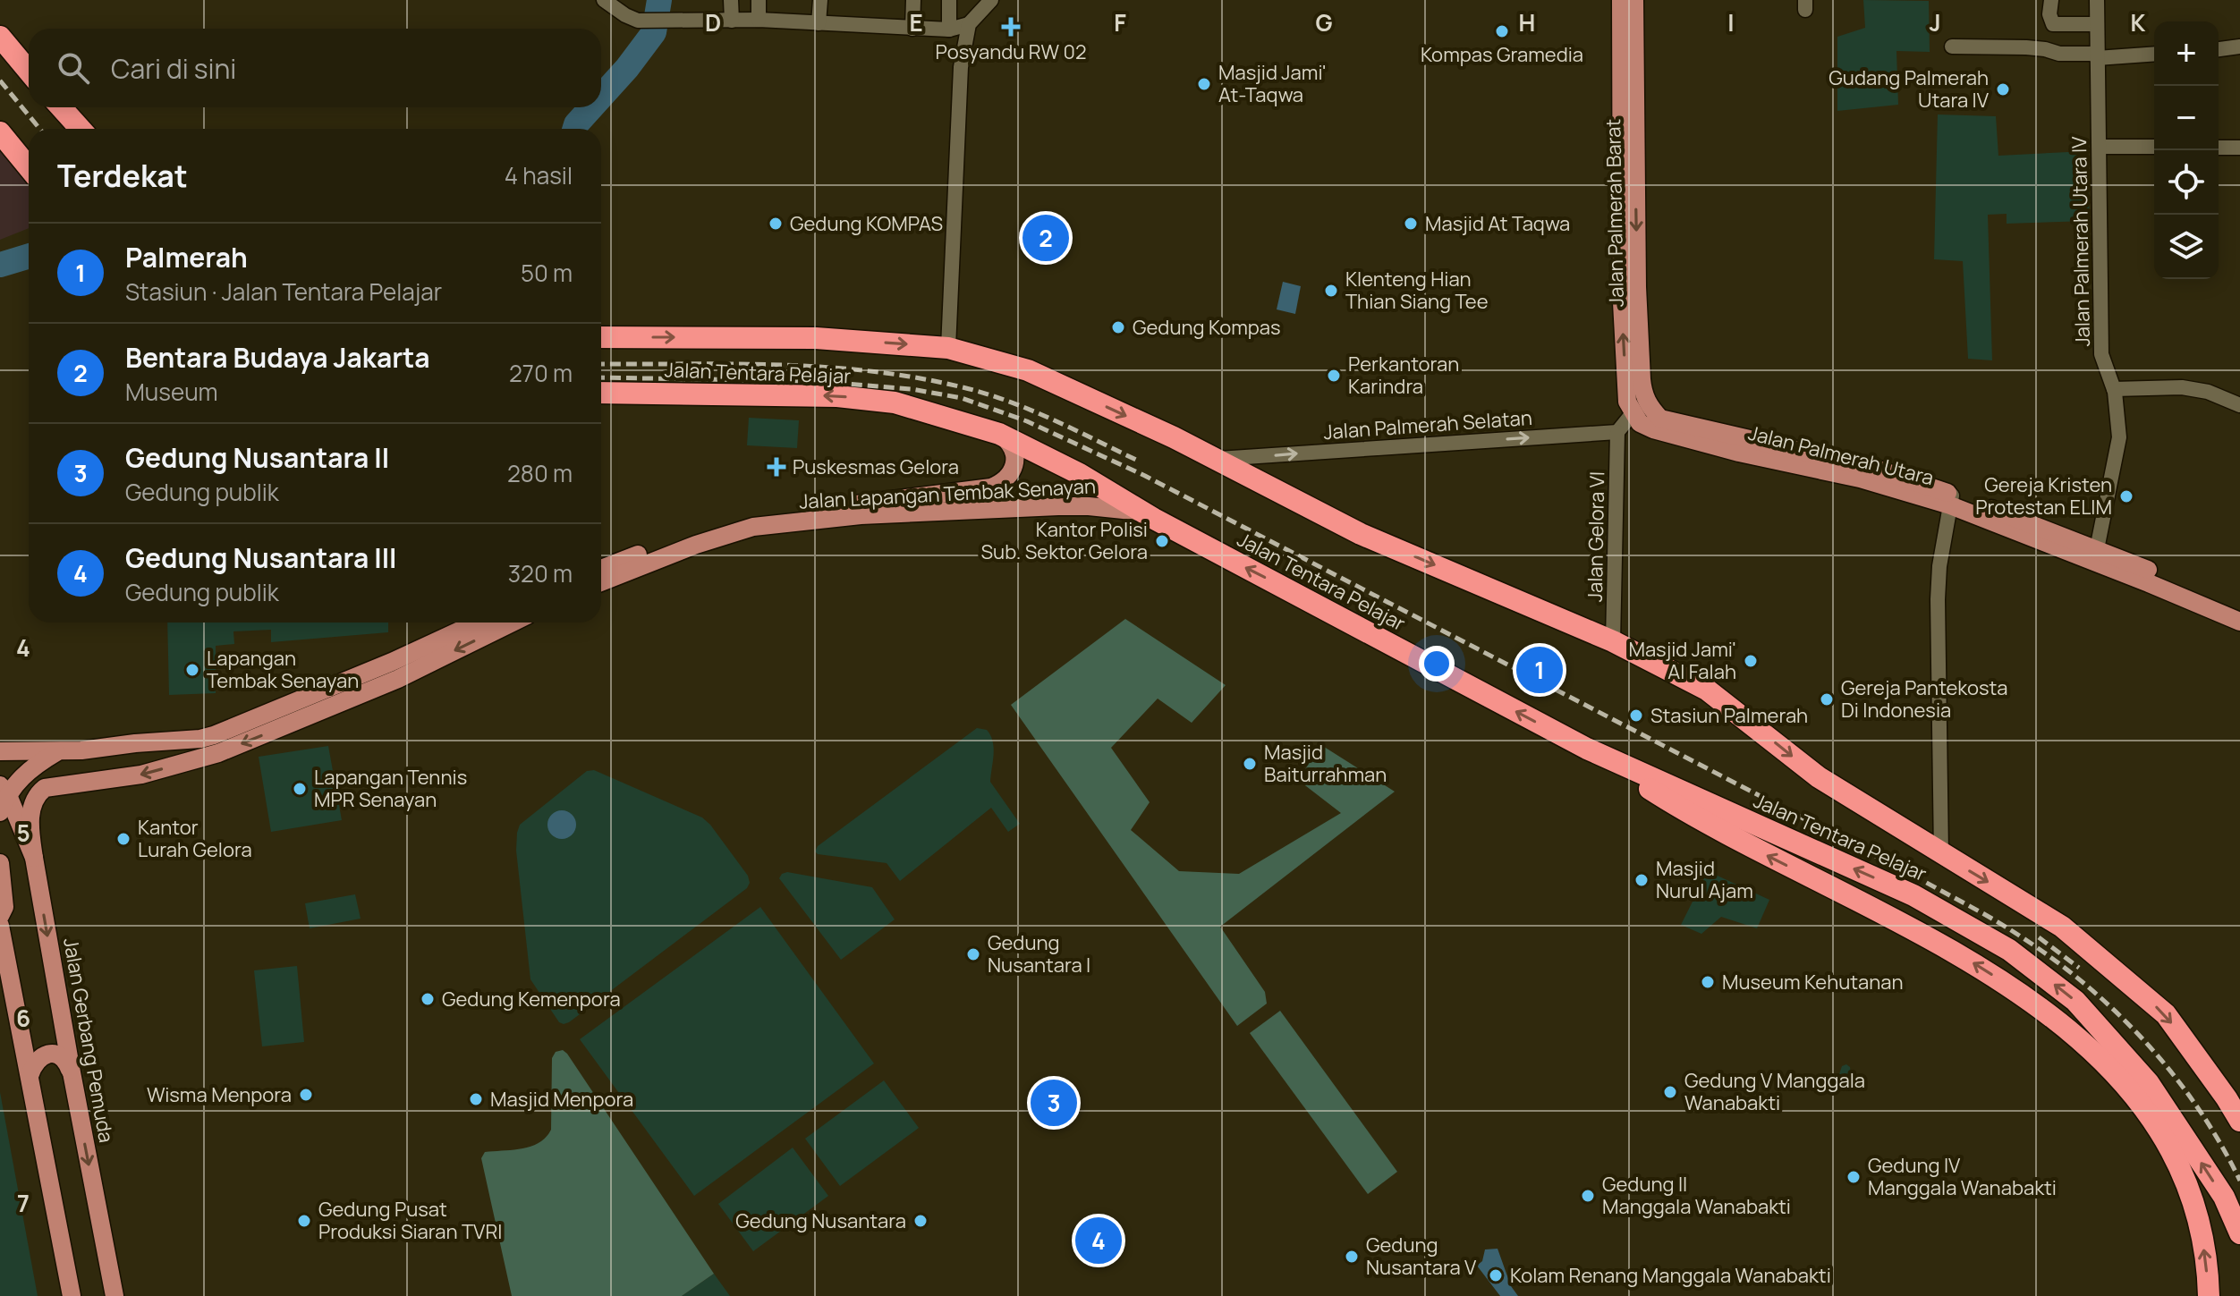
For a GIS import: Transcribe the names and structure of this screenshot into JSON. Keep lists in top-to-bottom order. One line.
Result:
{"streets":{"highway":["Jalan Tentara Pelajar"],"main road":["Jalan Palmerah Barat","Jalan Palmerah Utara","Jalan Lapangan Tembak Senayan","Jalan Gerbang Pemuda"],"street":["Jalan Palmerah Utara IV","Jalan Palmerah Selatan","Jalan Gelora VI"]},"crossings":[["Jalan Palmerah Barat","Jalan Palmerah Utara"],["Jalan Palmerah Utara IV","Jalan Palmerah Utara"],["Jalan Tentara Pelajar","Jalan Palmerah Selatan"],["Jalan Tentara Pelajar","Jalan Lapangan Tembak Senayan"],["Jalan Tentara Pelajar","Jalan Gelora VI"],["Jalan Palmerah Selatan","Jalan Gelora VI"]],"one_way":["Jalan Palmerah Selatan"],"places":{"health":["Posyandu RW 02","Puskesmas Gelora"],"other":["Kompas Gramedia","Masjid Jami' At-Taqwa","Gudang Palmerah Utara IV","Gedung KOMPAS","Masjid At Taqwa","Klenteng Hian Thian Siang Tee","Gedung Kompas","Perkantoran Karindra","Gereja Kristen Protestan ELIM","Kantor Polisi Sub. Sektor Gelora","Masjid Jami' Al Falah","Lapangan Tembak Senayan","Gereja Pantekosta Di Indonesia","Stasiun Palmerah","Masjid Baiturrahman","Lapangan Tennis MPR Senayan","Kantor Lurah Gelora","Masjid Nurul Ajam","Gedung Nusantara I","Museum Kehutanan","Gedung Kemenpora","Gedung V Manggala Wanabakti","Wisma Menpora","Masjid Menpora","Gedung IV Manggala Wanabakti","Gedung II Manggala Wanabakti","Gedung Pusat Produksi Siaran TVRI","Gedung Nusantara","Gedung Nusantara V","Kolam Renang Manggala Wanabakti"]},"page":{"map_buttons":["+","−"],"search":"Cari di sini","heading":["Terdekat","4 hasil"],"pins":["2","1","3","4"],"list":[{"mark":"1","name":"Palmerah","note":"Stasiun · Jalan Tentara Pelajar","value":"50 m"},{"mark":"2","name":"Bentara Budaya Jakarta","note":"Museum","value":"270 m"},{"mark":"3","name":"Gedung Nusantara II","note":"Gedung publik","value":"280 m"},{"mark":"4","name":"Gedung Nusantara III","note":"Gedung publik","value":"320 m"}]},"grid":{"columns":["D","E","F","G","H","I","J","K"],"rows":["4","5","6","7"]}}
